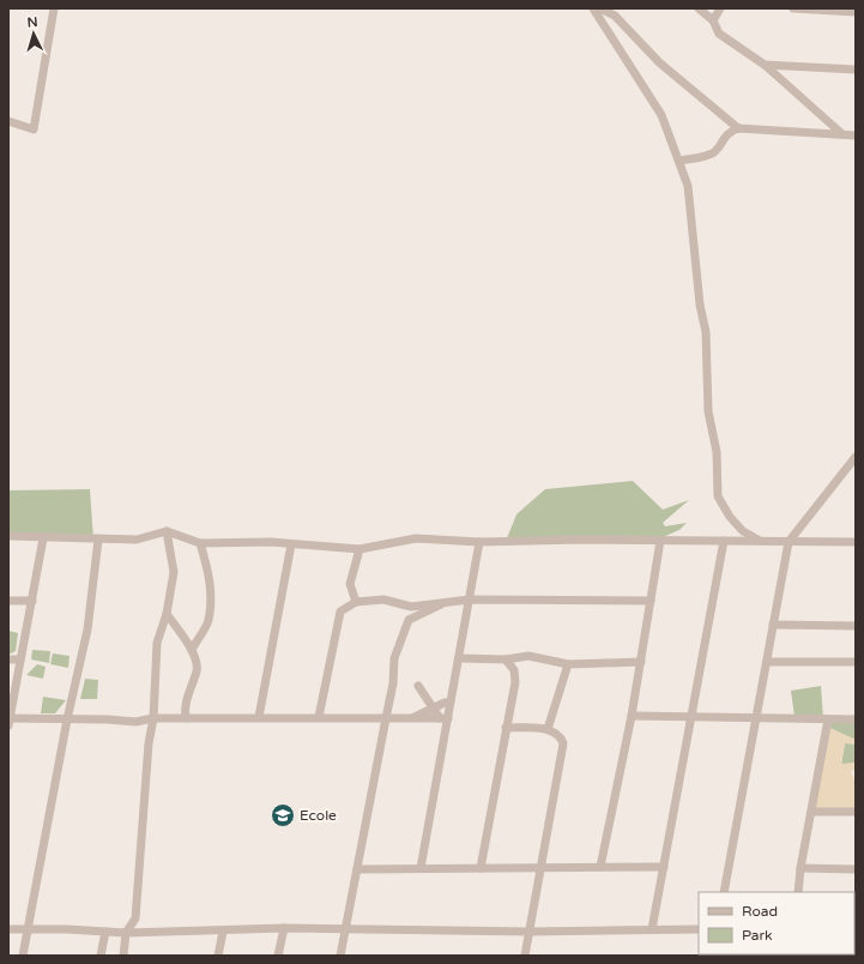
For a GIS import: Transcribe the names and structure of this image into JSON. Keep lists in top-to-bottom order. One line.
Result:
{"places":{"school or university":["Ecole"]},"legend":["Road","Park"],"north":"top"}
